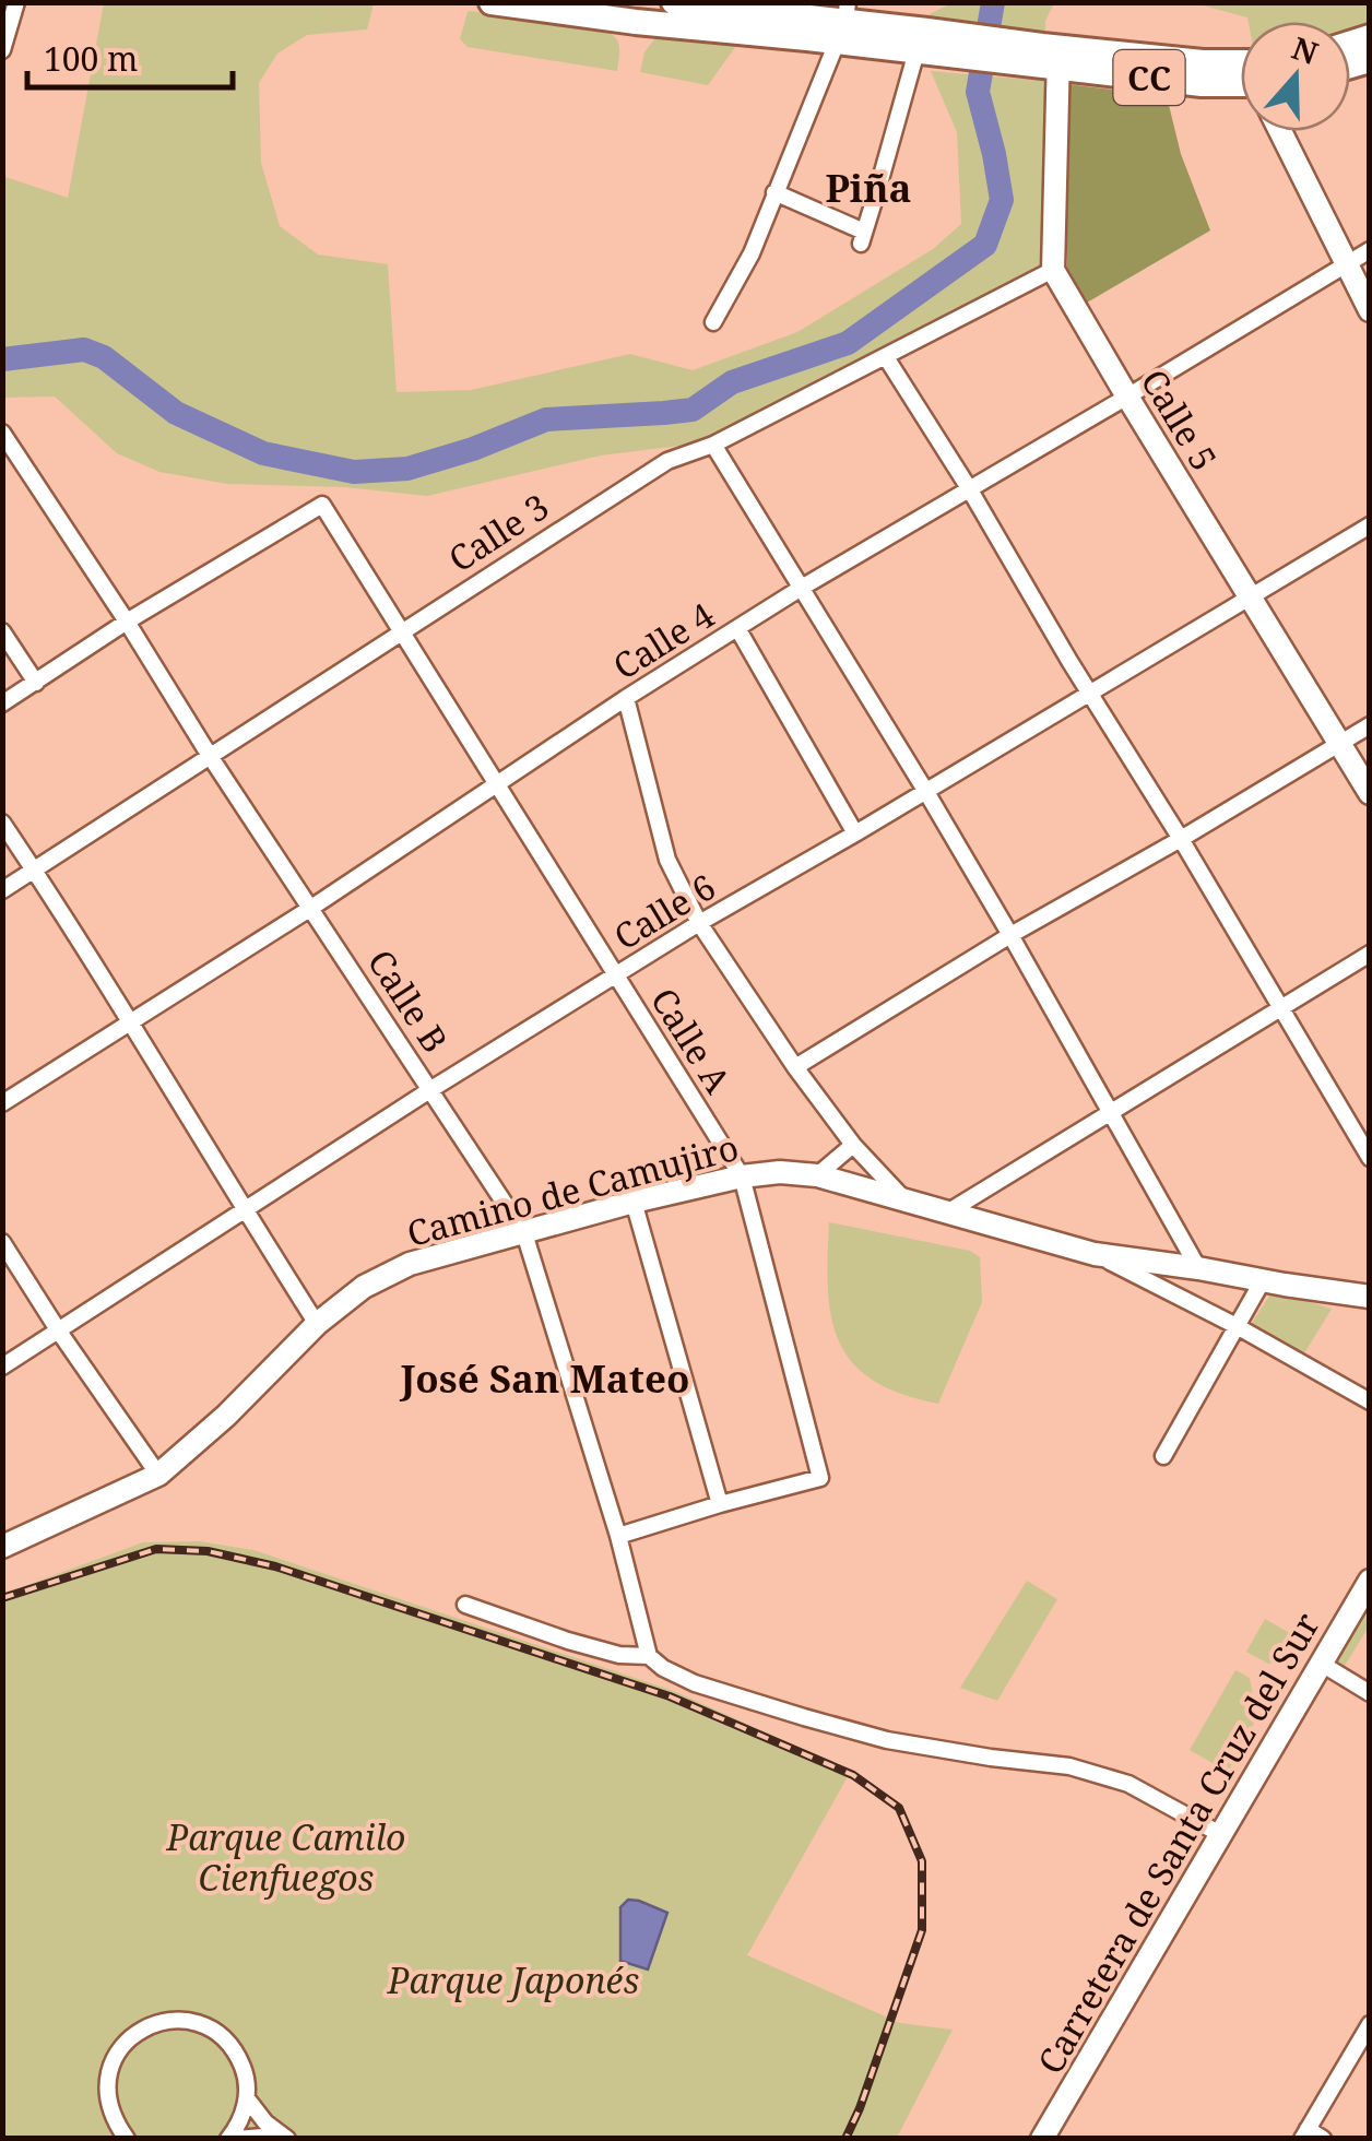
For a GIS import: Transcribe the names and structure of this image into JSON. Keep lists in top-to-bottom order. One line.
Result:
{"streets":{"main road":["CC","Calle 5","Camino de Camujiro","Carretera de Santa Cruz del Sur"],"street":["Calle 3","Calle 4","Calle 6","Calle B","Calle A"]},"crossings":[["Calle 5","Calle 3"],["Calle 5","Calle 4"],["Calle 5","Calle 6"],["Calle 3","Calle B"],["Calle 3","Calle A"],["Calle 4","Calle B"],["Calle 4","Calle A"],["Calle 6","Calle B"],["Calle 6","Calle A"],["Calle B","Calle A"],["Calle B","Camino de Camujiro"],["Calle A","Camino de Camujiro"]],"districts":["Piña","José San Mateo"],"parks":["Parque Camilo Cienfuegos","Parque Japonés"],"scale_bar":"100 m","north":"top"}
